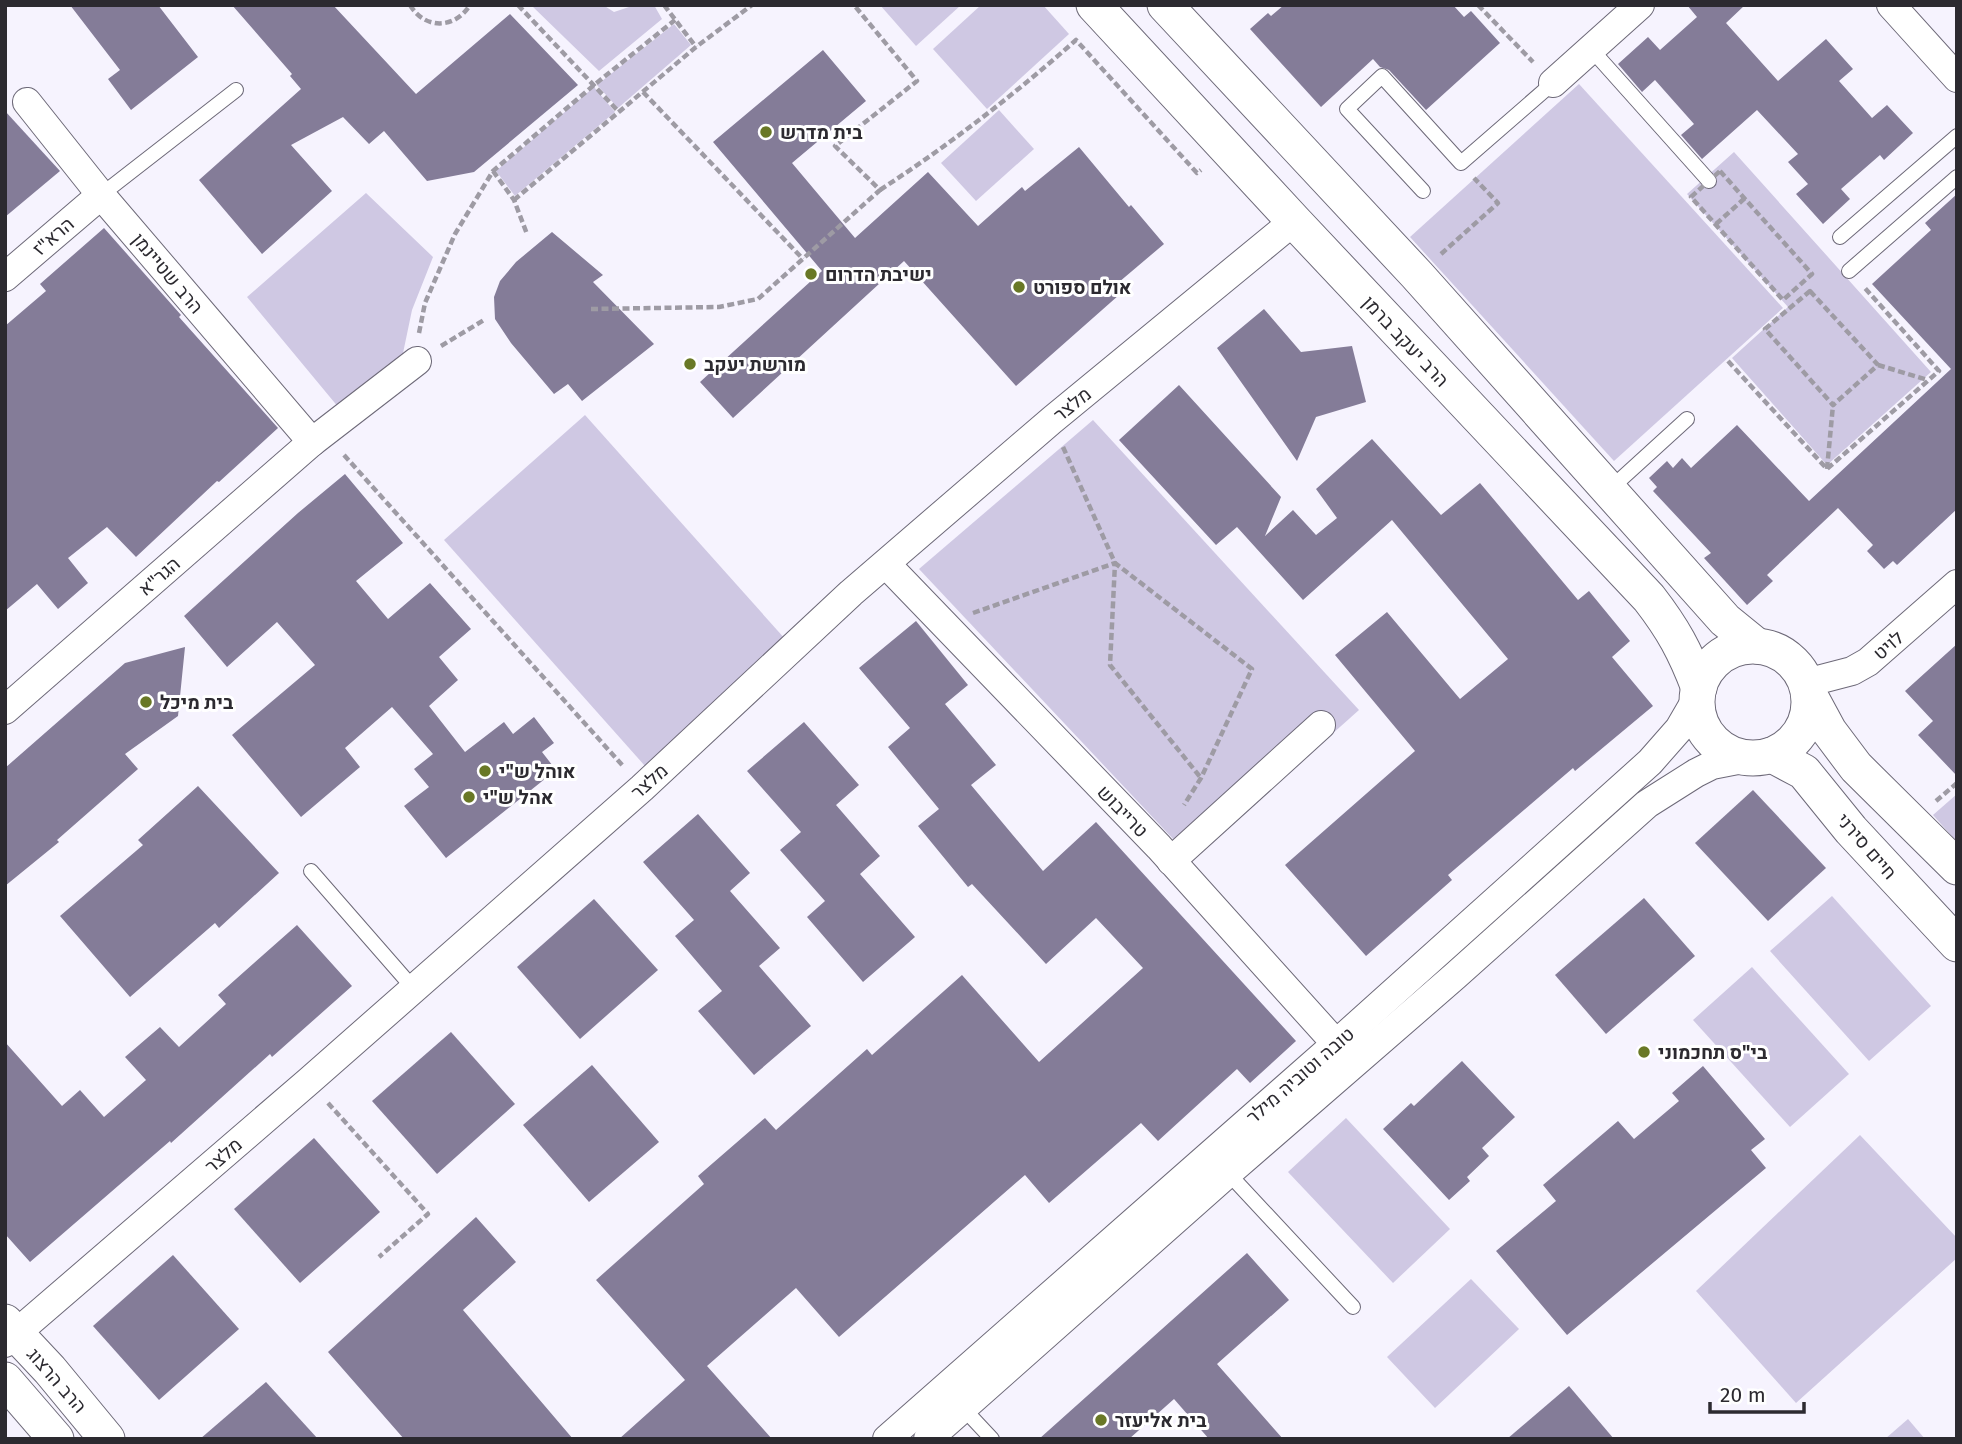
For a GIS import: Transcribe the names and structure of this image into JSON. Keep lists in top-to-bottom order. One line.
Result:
{"streets":{"street":["הרא\"ז","הרב שטיינמן","הרב יעקב ברמן","מלצר","הגר\"א","לויט","טרייבוש","חיים סירני","טובה וטוביה מילר","הרב הרצוג"]},"crossings":[["הרא\"ז","הרב שטיינמן"],["הרב שטיינמן","הגר\"א"],["הרב יעקב ברמן","מלצר"],["הרב יעקב ברמן","לויט"],["הרב יעקב ברמן","חיים סירני"],["הרב יעקב ברמן","טובה וטוביה מילר"],["מלצר","טרייבוש"],["מלצר","הרב הרצוג"],["לויט","חיים סירני"],["לויט","טובה וטוביה מילר"],["טרייבוש","טובה וטוביה מילר"],["חיים סירני","טובה וטוביה מילר"]],"places":["בית מדרש","ישיבת הדרום","אולם ספורט","מורשת יעקב","בית מיכל","אוהל ש\"י","אהל ש\"י","בי\"ס תחכמוני","בית אליעזר"],"scale_bar":"20 m"}
